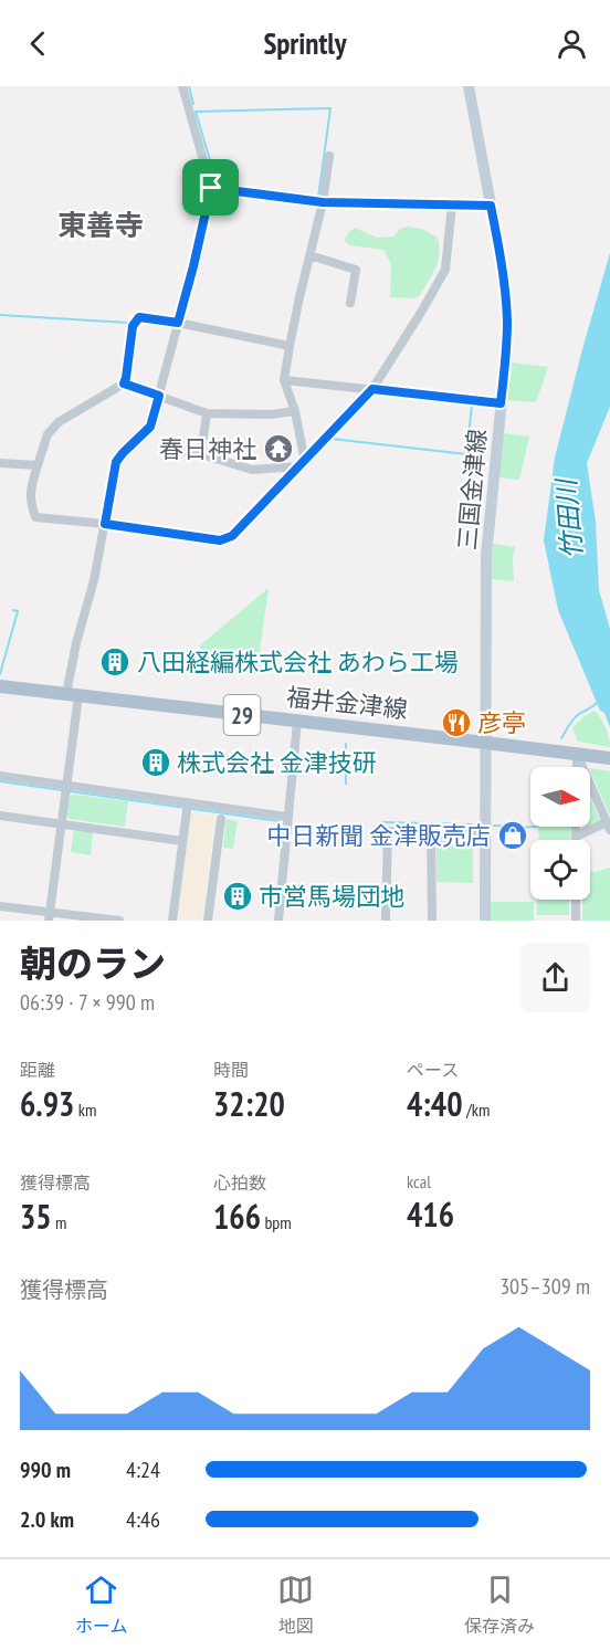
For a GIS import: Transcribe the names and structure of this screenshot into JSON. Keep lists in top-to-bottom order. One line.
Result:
{"streets":{"main road":["三国金津線","福井金津線","29"]},"crossings":[["三国金津線","福井金津線"]],"districts":["東善寺"],"water":["竹田川"],"places":{"temple":["春日神社"],"building":["八田経編株式会社 あわら工場","株式会社 金津技研","市営馬場団地"],"restaurant":["彦亭"],"shop":["中日新聞 金津販売店"]},"north":"right","page":{"header":"Sprintly","heading":["朝のラン","06:39 · 7 × 990 m"],"stats":[["距離","6.93 km"],["時間","32:20"],["ペース","4:40 /km"],["獲得標高","35 m"],["心拍数","166 bpm"],["kcal","416"]],"chart":["獲得標高","305–309 m"],"list":[{"name":"990 m","note":"4:24"},{"name":"2.0 km","note":"4:46"}],"tabs":["ホーム","地図","保存済み"]}}
